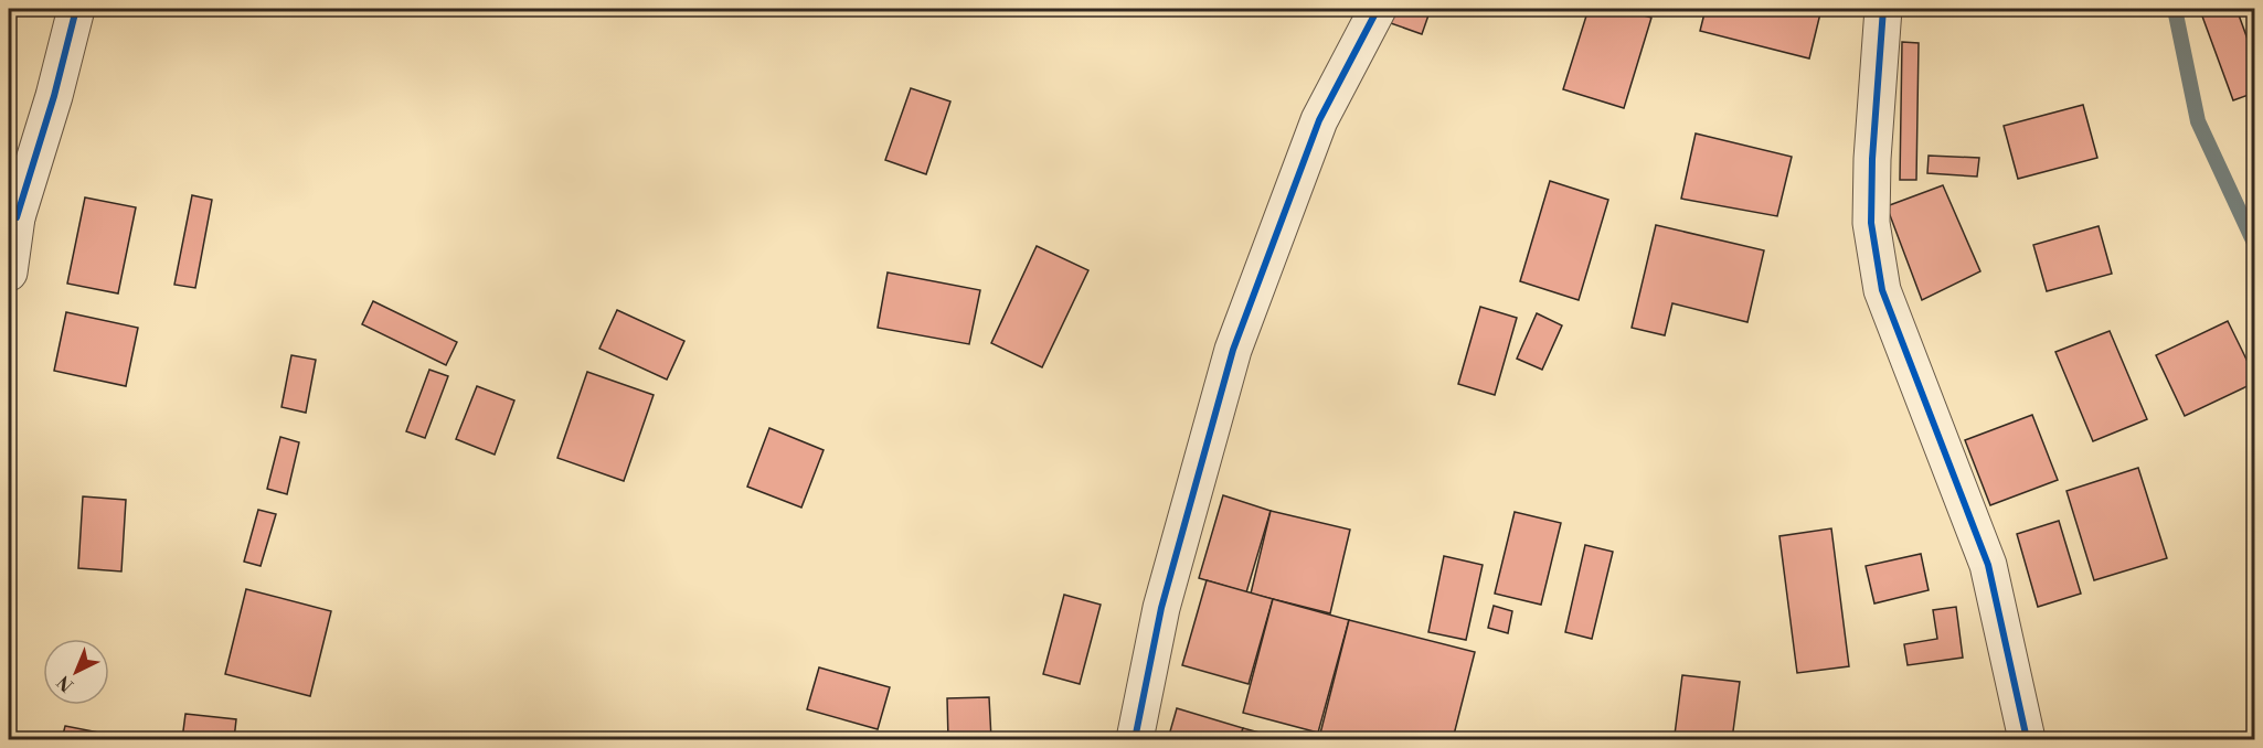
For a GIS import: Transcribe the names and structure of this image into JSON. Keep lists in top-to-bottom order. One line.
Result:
{"north":"bottom left"}
